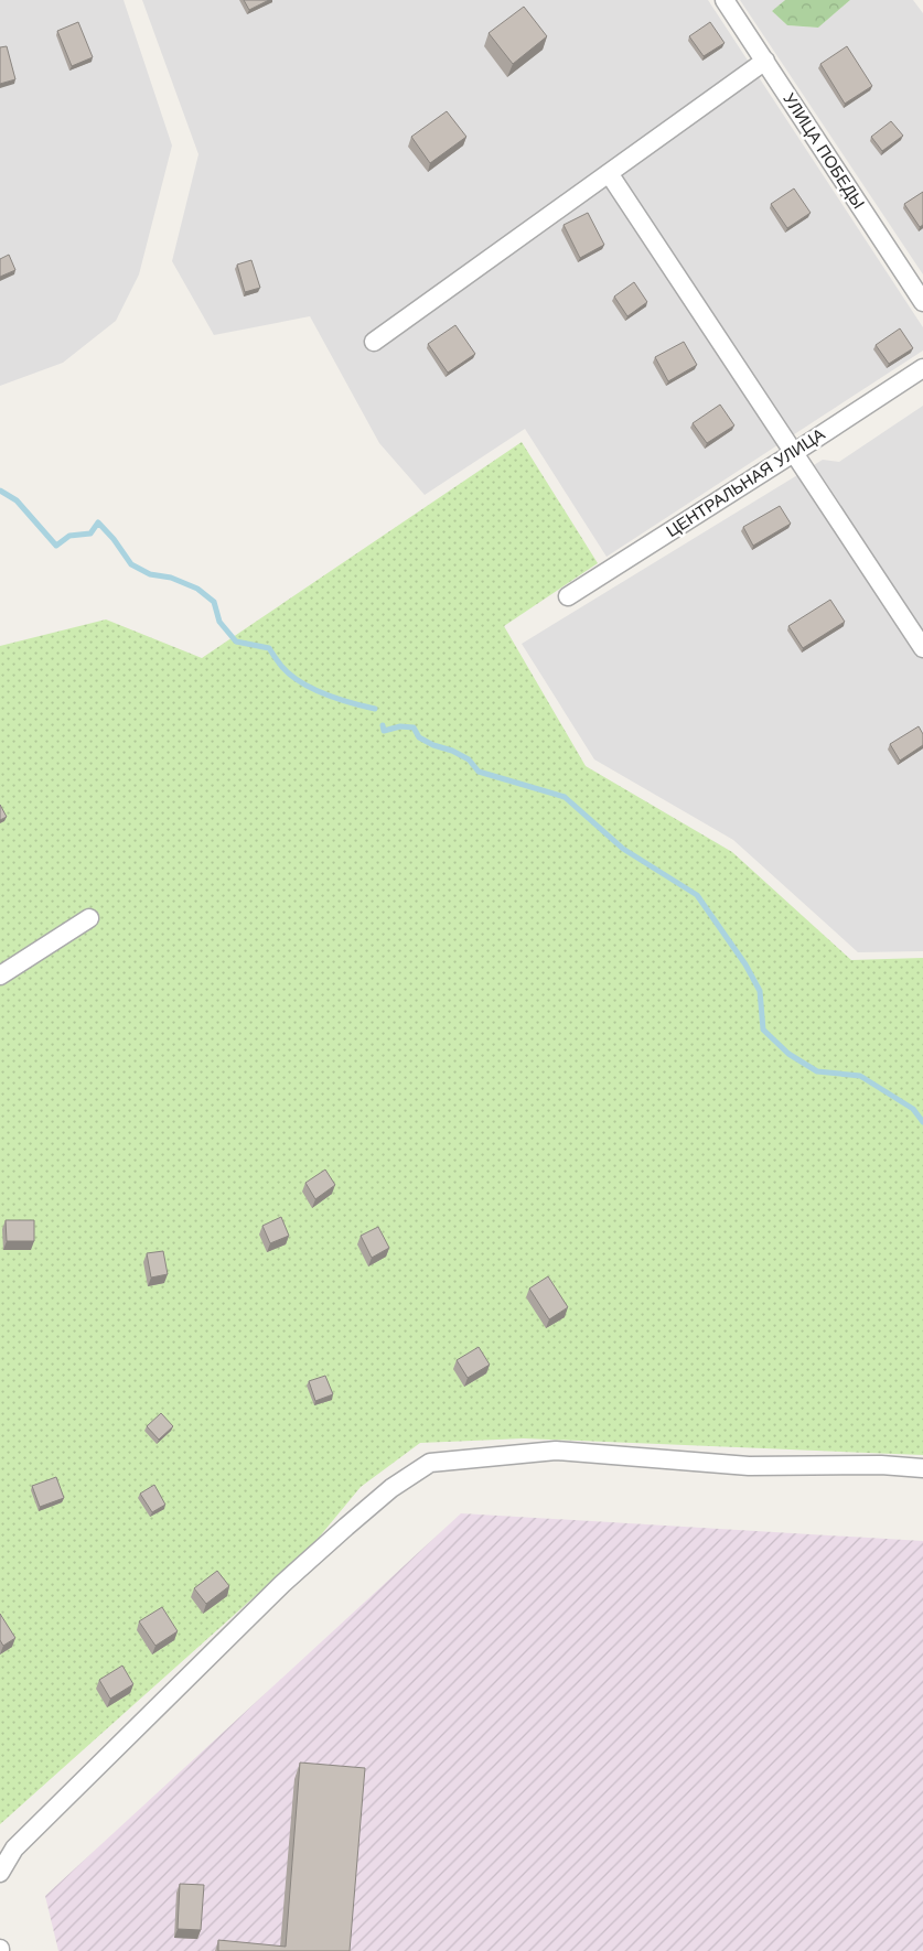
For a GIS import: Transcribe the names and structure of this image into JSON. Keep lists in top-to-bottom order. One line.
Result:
{"streets":{"street":["УЛИЦА ПОБЕДЫ","ЦЕНТРАЛЬНАЯ УЛИЦА"]}}
